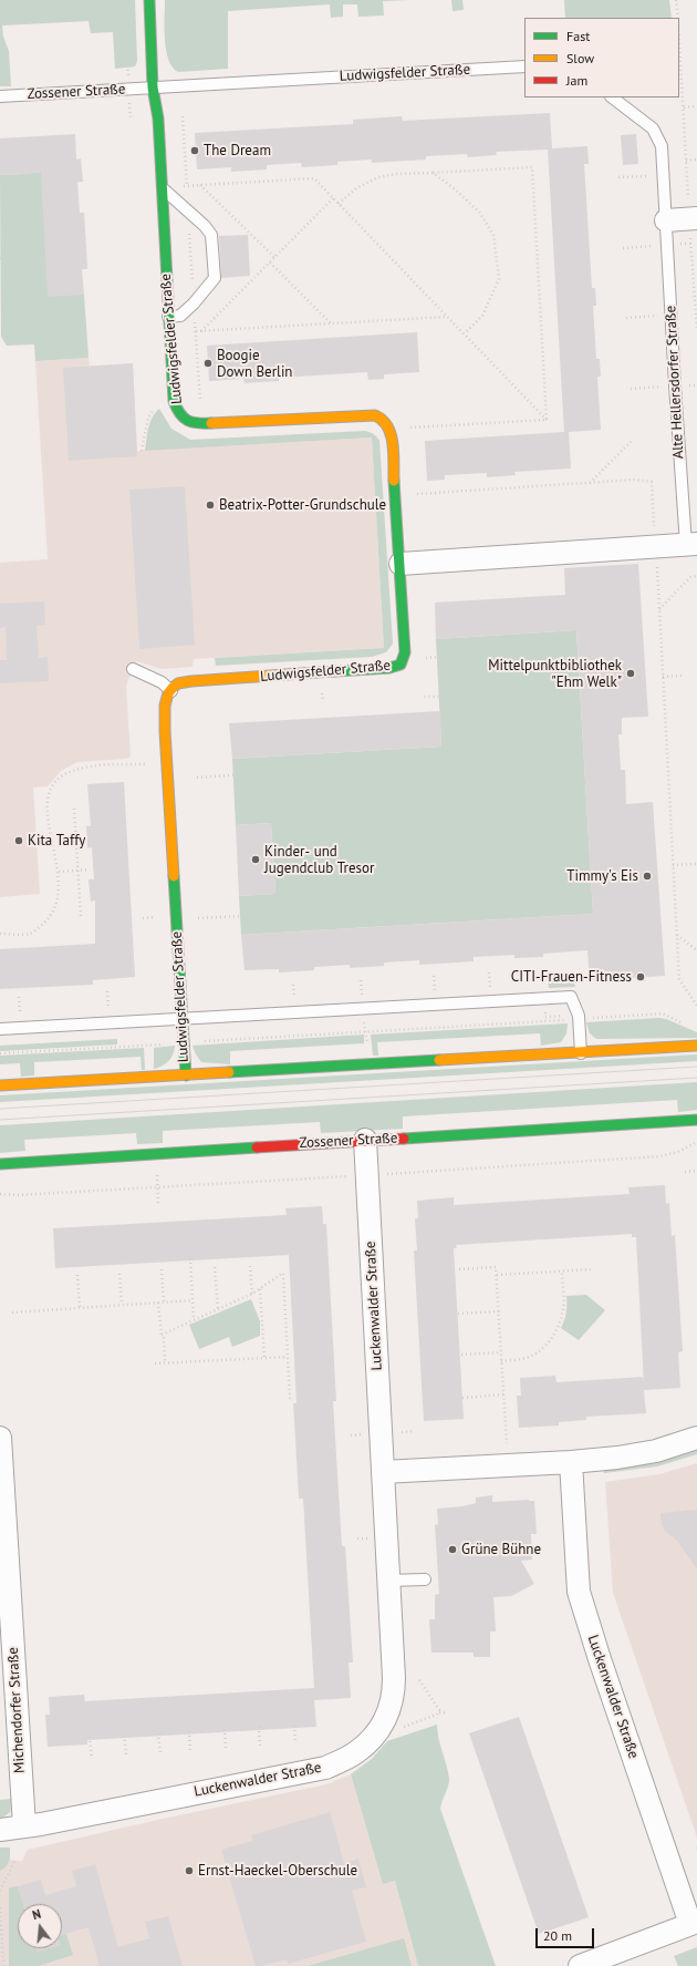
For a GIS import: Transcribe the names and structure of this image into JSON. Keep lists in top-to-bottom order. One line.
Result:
{"streets":{"street":["Ludwigsfelder Straße","Zossener Straße","Alte Hellersdorfer Straße","Luckenwalder Straße","Michendorfer Straße"]},"crossings":[["Ludwigsfelder Straße","Zossener Straße"],["Ludwigsfelder Straße","Alte Hellersdorfer Straße"],["Zossener Straße","Luckenwalder Straße"],["Luckenwalder Straße","Michendorfer Straße"]],"places":["The Dream","Boogie Down Berlin","Beatrix-Potter-Grundschule","Mittelpunktbibliothek \"Ehm Welk\"","Kita Taffy","Kinder- und Jugendclub Tresor","Timmy's Eis","CITI-Frauen-Fitness","Grüne Bühne","Ernst-Haeckel-Oberschule"],"legend":["Fast","Slow","Jam"],"scale_bar":"20 m","north":"top"}
